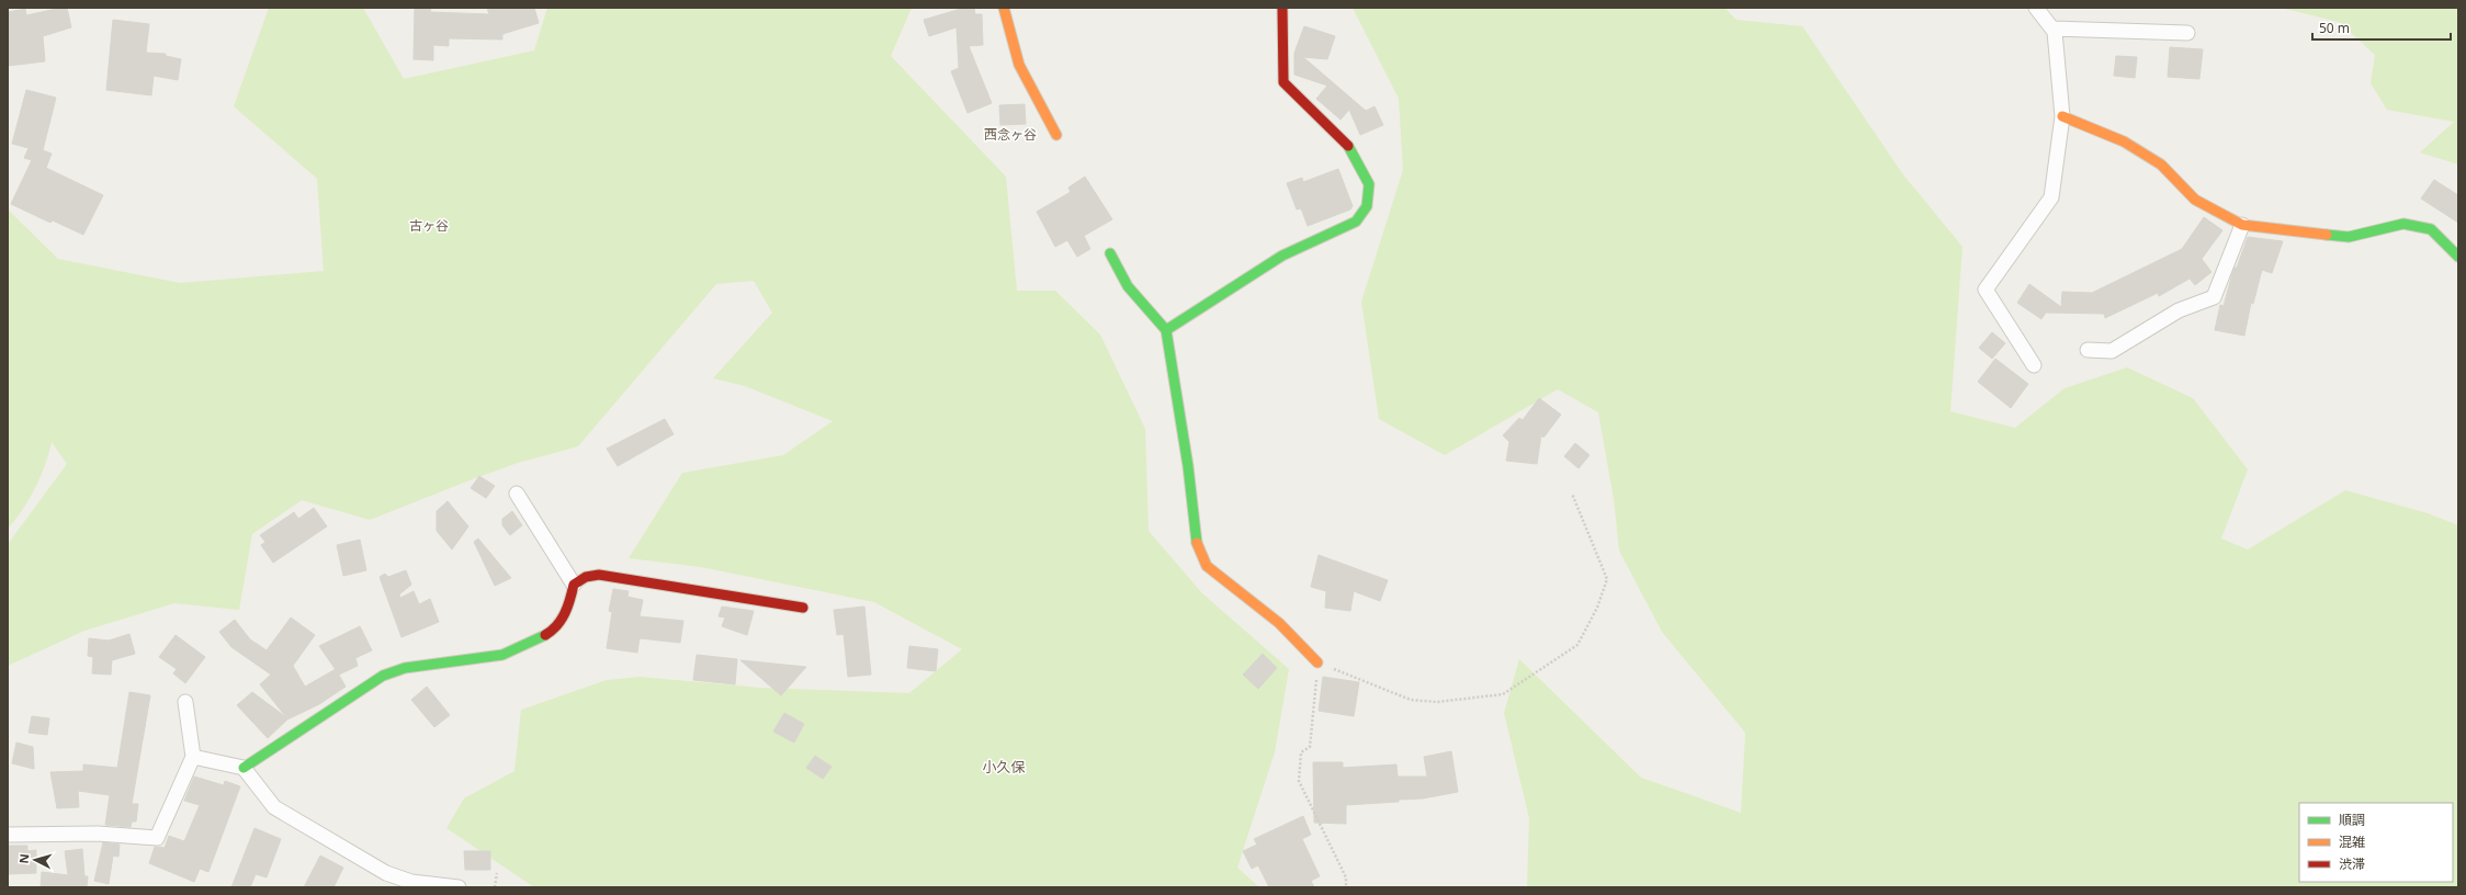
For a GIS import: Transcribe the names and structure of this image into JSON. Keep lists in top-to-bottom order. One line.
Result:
{"districts":["西念ヶ谷","古ヶ谷","小久保"],"legend":["順調","混雑","渋滞"],"scale_bar":"50 m","north":"left"}
